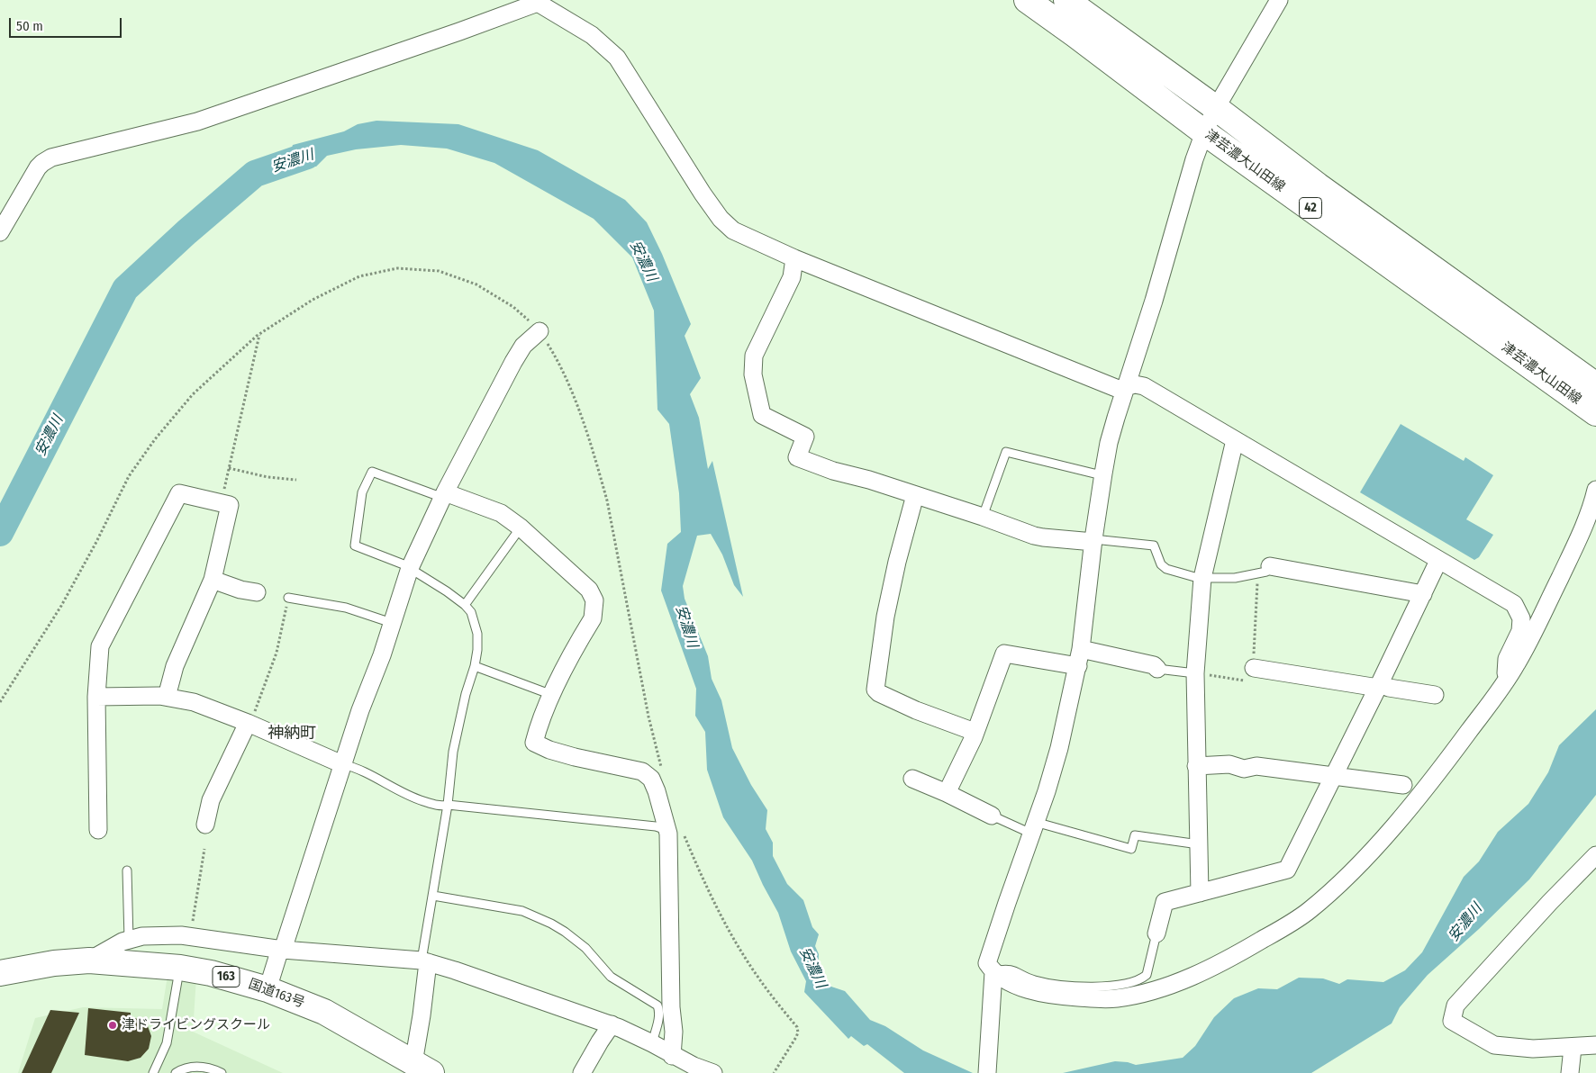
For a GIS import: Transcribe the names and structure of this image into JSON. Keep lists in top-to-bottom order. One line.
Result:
{"streets":{"main road":["津芸濃大山田線","42","163","国道163号"]},"districts":["神納町"],"water":["安濃川"],"places":["津ドライビングスクール"],"scale_bar":"50 m"}
